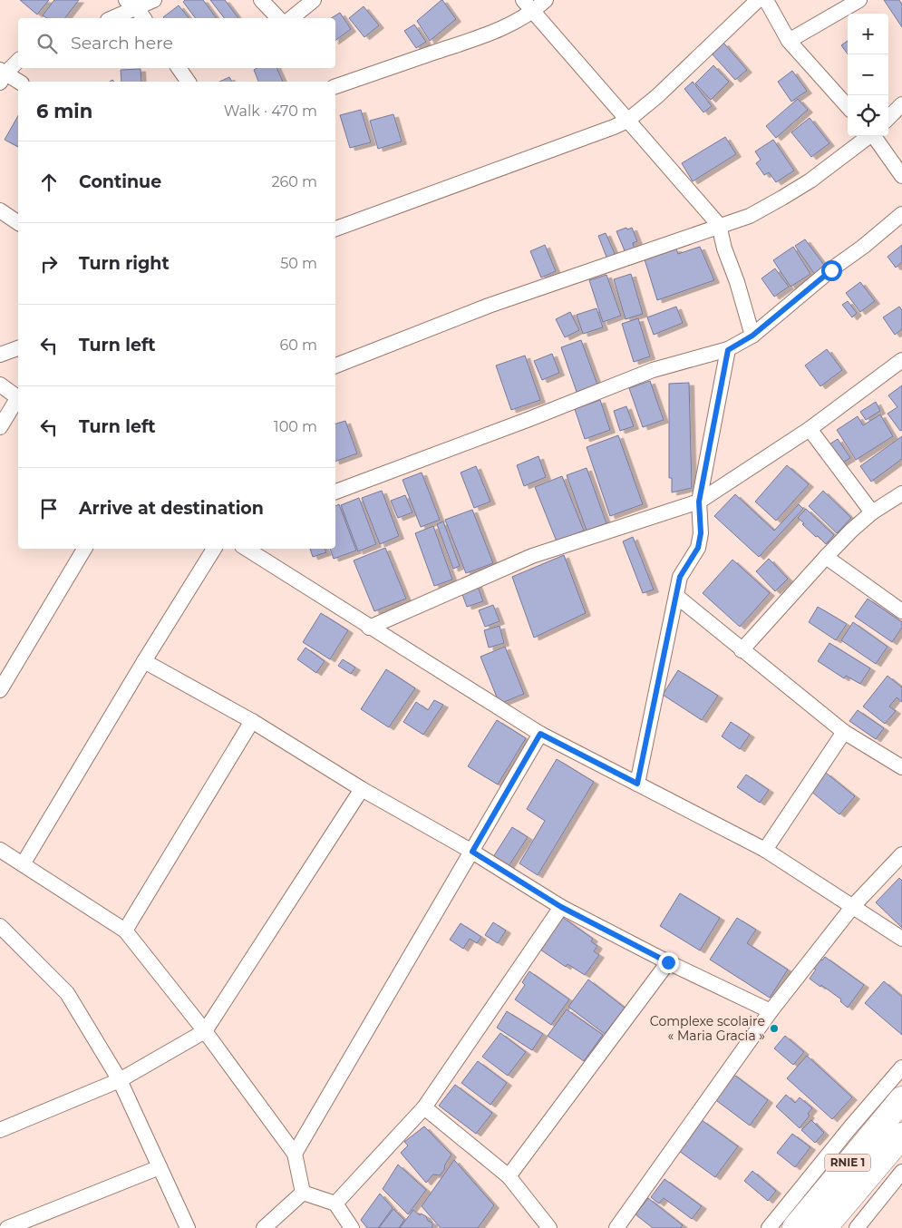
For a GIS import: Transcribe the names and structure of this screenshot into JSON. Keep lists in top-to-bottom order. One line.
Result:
{"streets":{"highway":["RNIE 1"]},"places":["Complexe scolaire « Maria Gracia »"],"page":{"map_buttons":["+","−"],"search":"Search here","heading":["6 min","Walk · 470 m"],"list":[["Continue","260 m"],["Turn right","50 m"],["Turn left","60 m"],["Turn left","100 m"],"Arrive at destination"]}}
